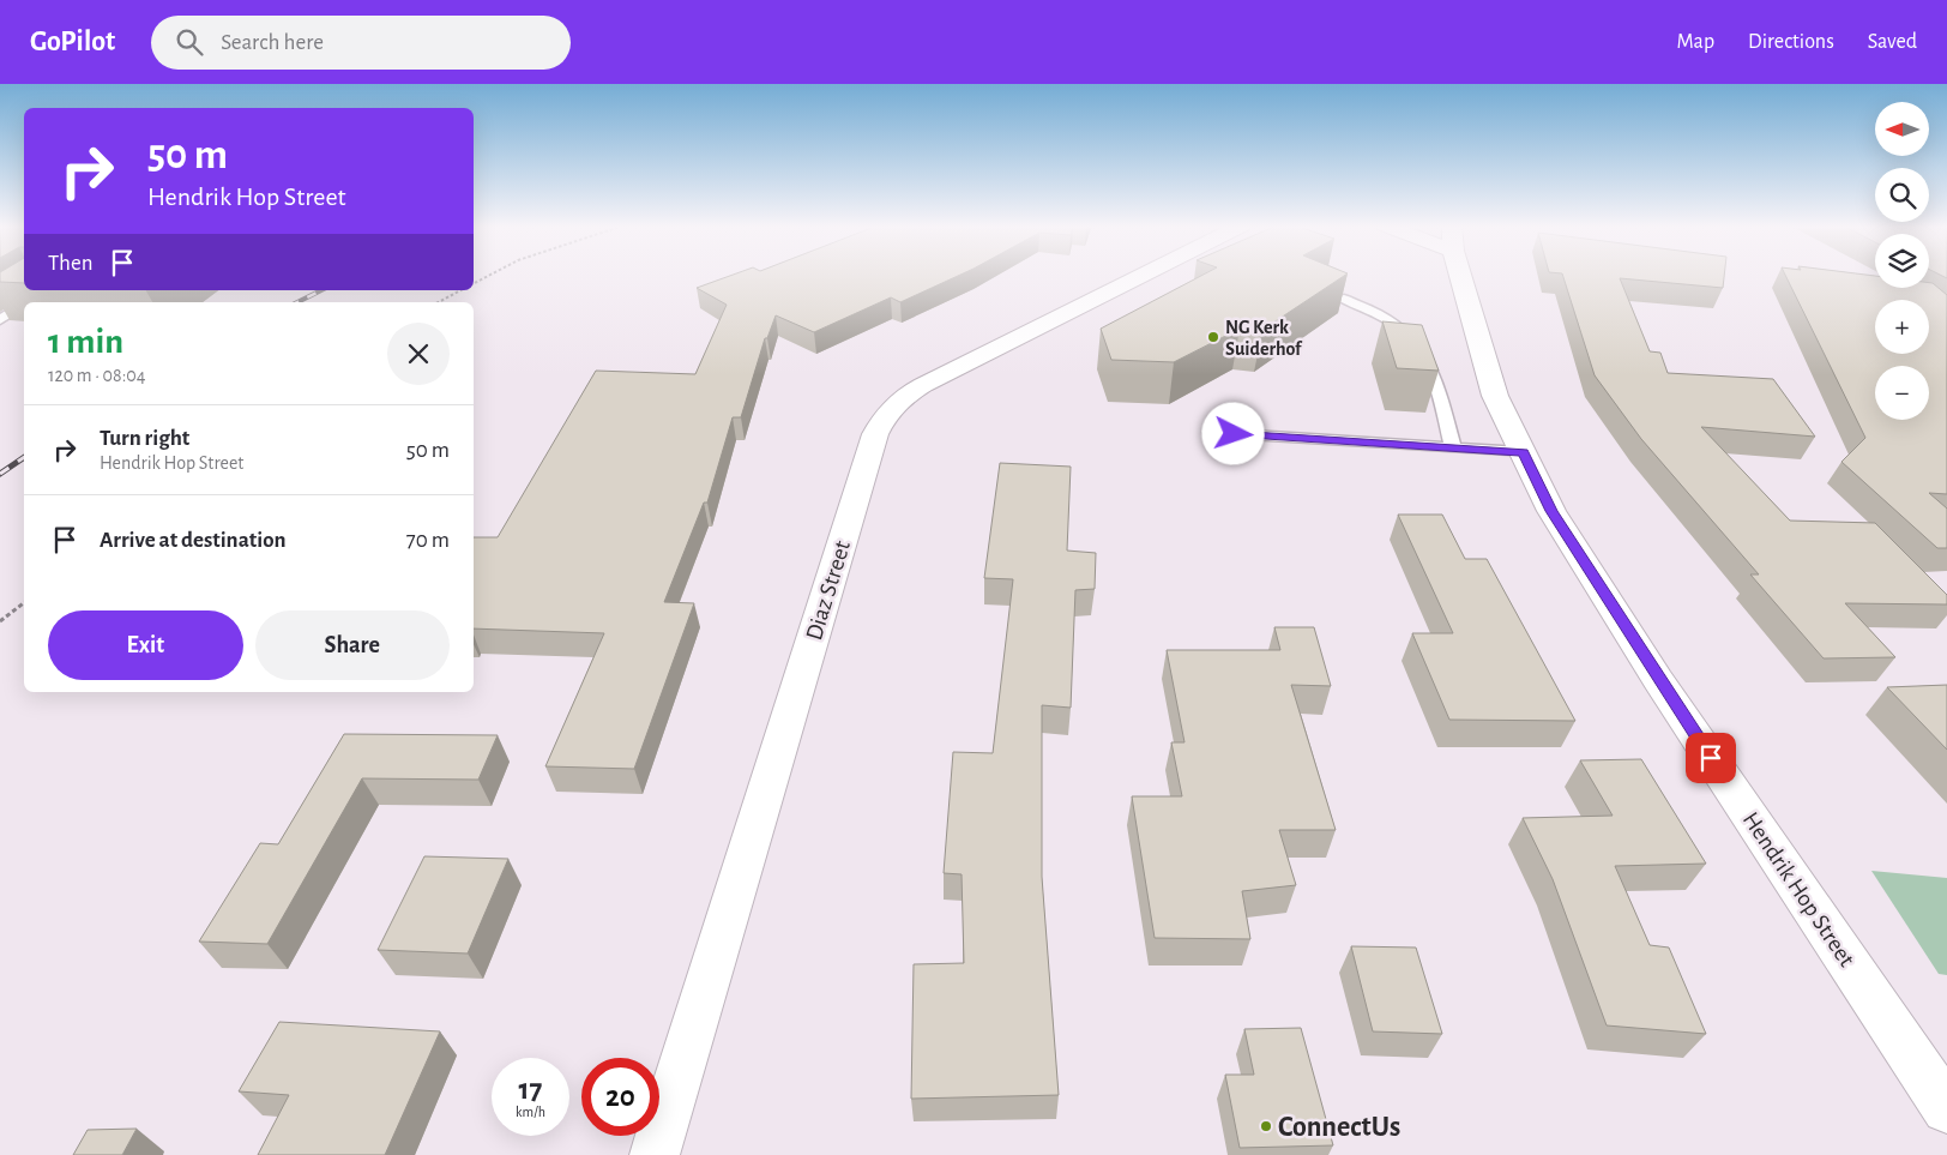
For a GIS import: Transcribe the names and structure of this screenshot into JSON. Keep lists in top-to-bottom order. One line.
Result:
{"streets":{"street":["Diaz Street","Hendrik Hop Street"]},"places":["NG Kerk Suiderhof","ConnectUs"],"north":"left","page":{"header":"GoPilot","search":"Search here","nav":["Map","Directions","Saved"],"map_buttons":["+","−"],"turn":["50 m","Hendrik Hop Street"],"then":"Then","heading":["1 min","120 m · 08:04"],"list":[{"name":"Turn right","note":"Hendrik Hop Street","value":"50 m"},{"name":"Arrive at destination","value":"70 m"}],"buttons":["Exit","Share"],"speed":"17 km/h","limit":"20"}}
